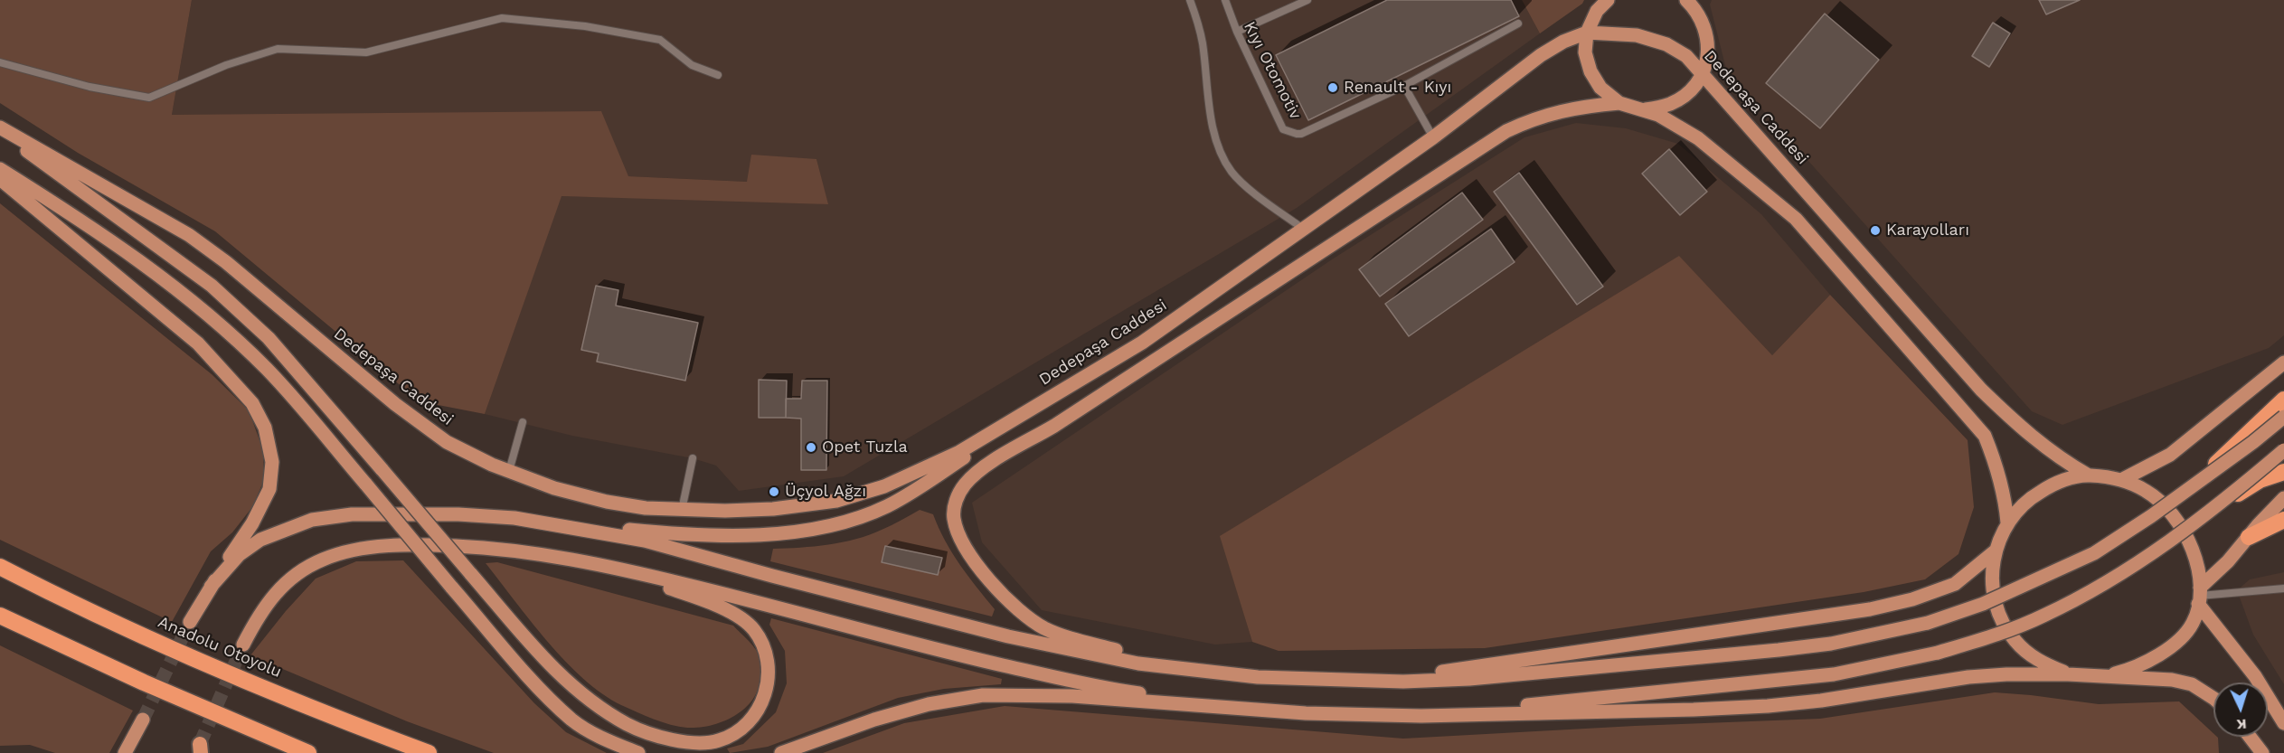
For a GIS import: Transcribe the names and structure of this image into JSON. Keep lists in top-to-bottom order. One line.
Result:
{"streets":{"highway":["Anadolu Otoyolu"],"main road":["Dedepaşa Caddesi"],"lane":["Kıyı Otomotiv"]},"places":["Renault - Kıyı","Karayolları","Opet Tuzla","Üçyol Ağzı"],"north":"bottom"}
